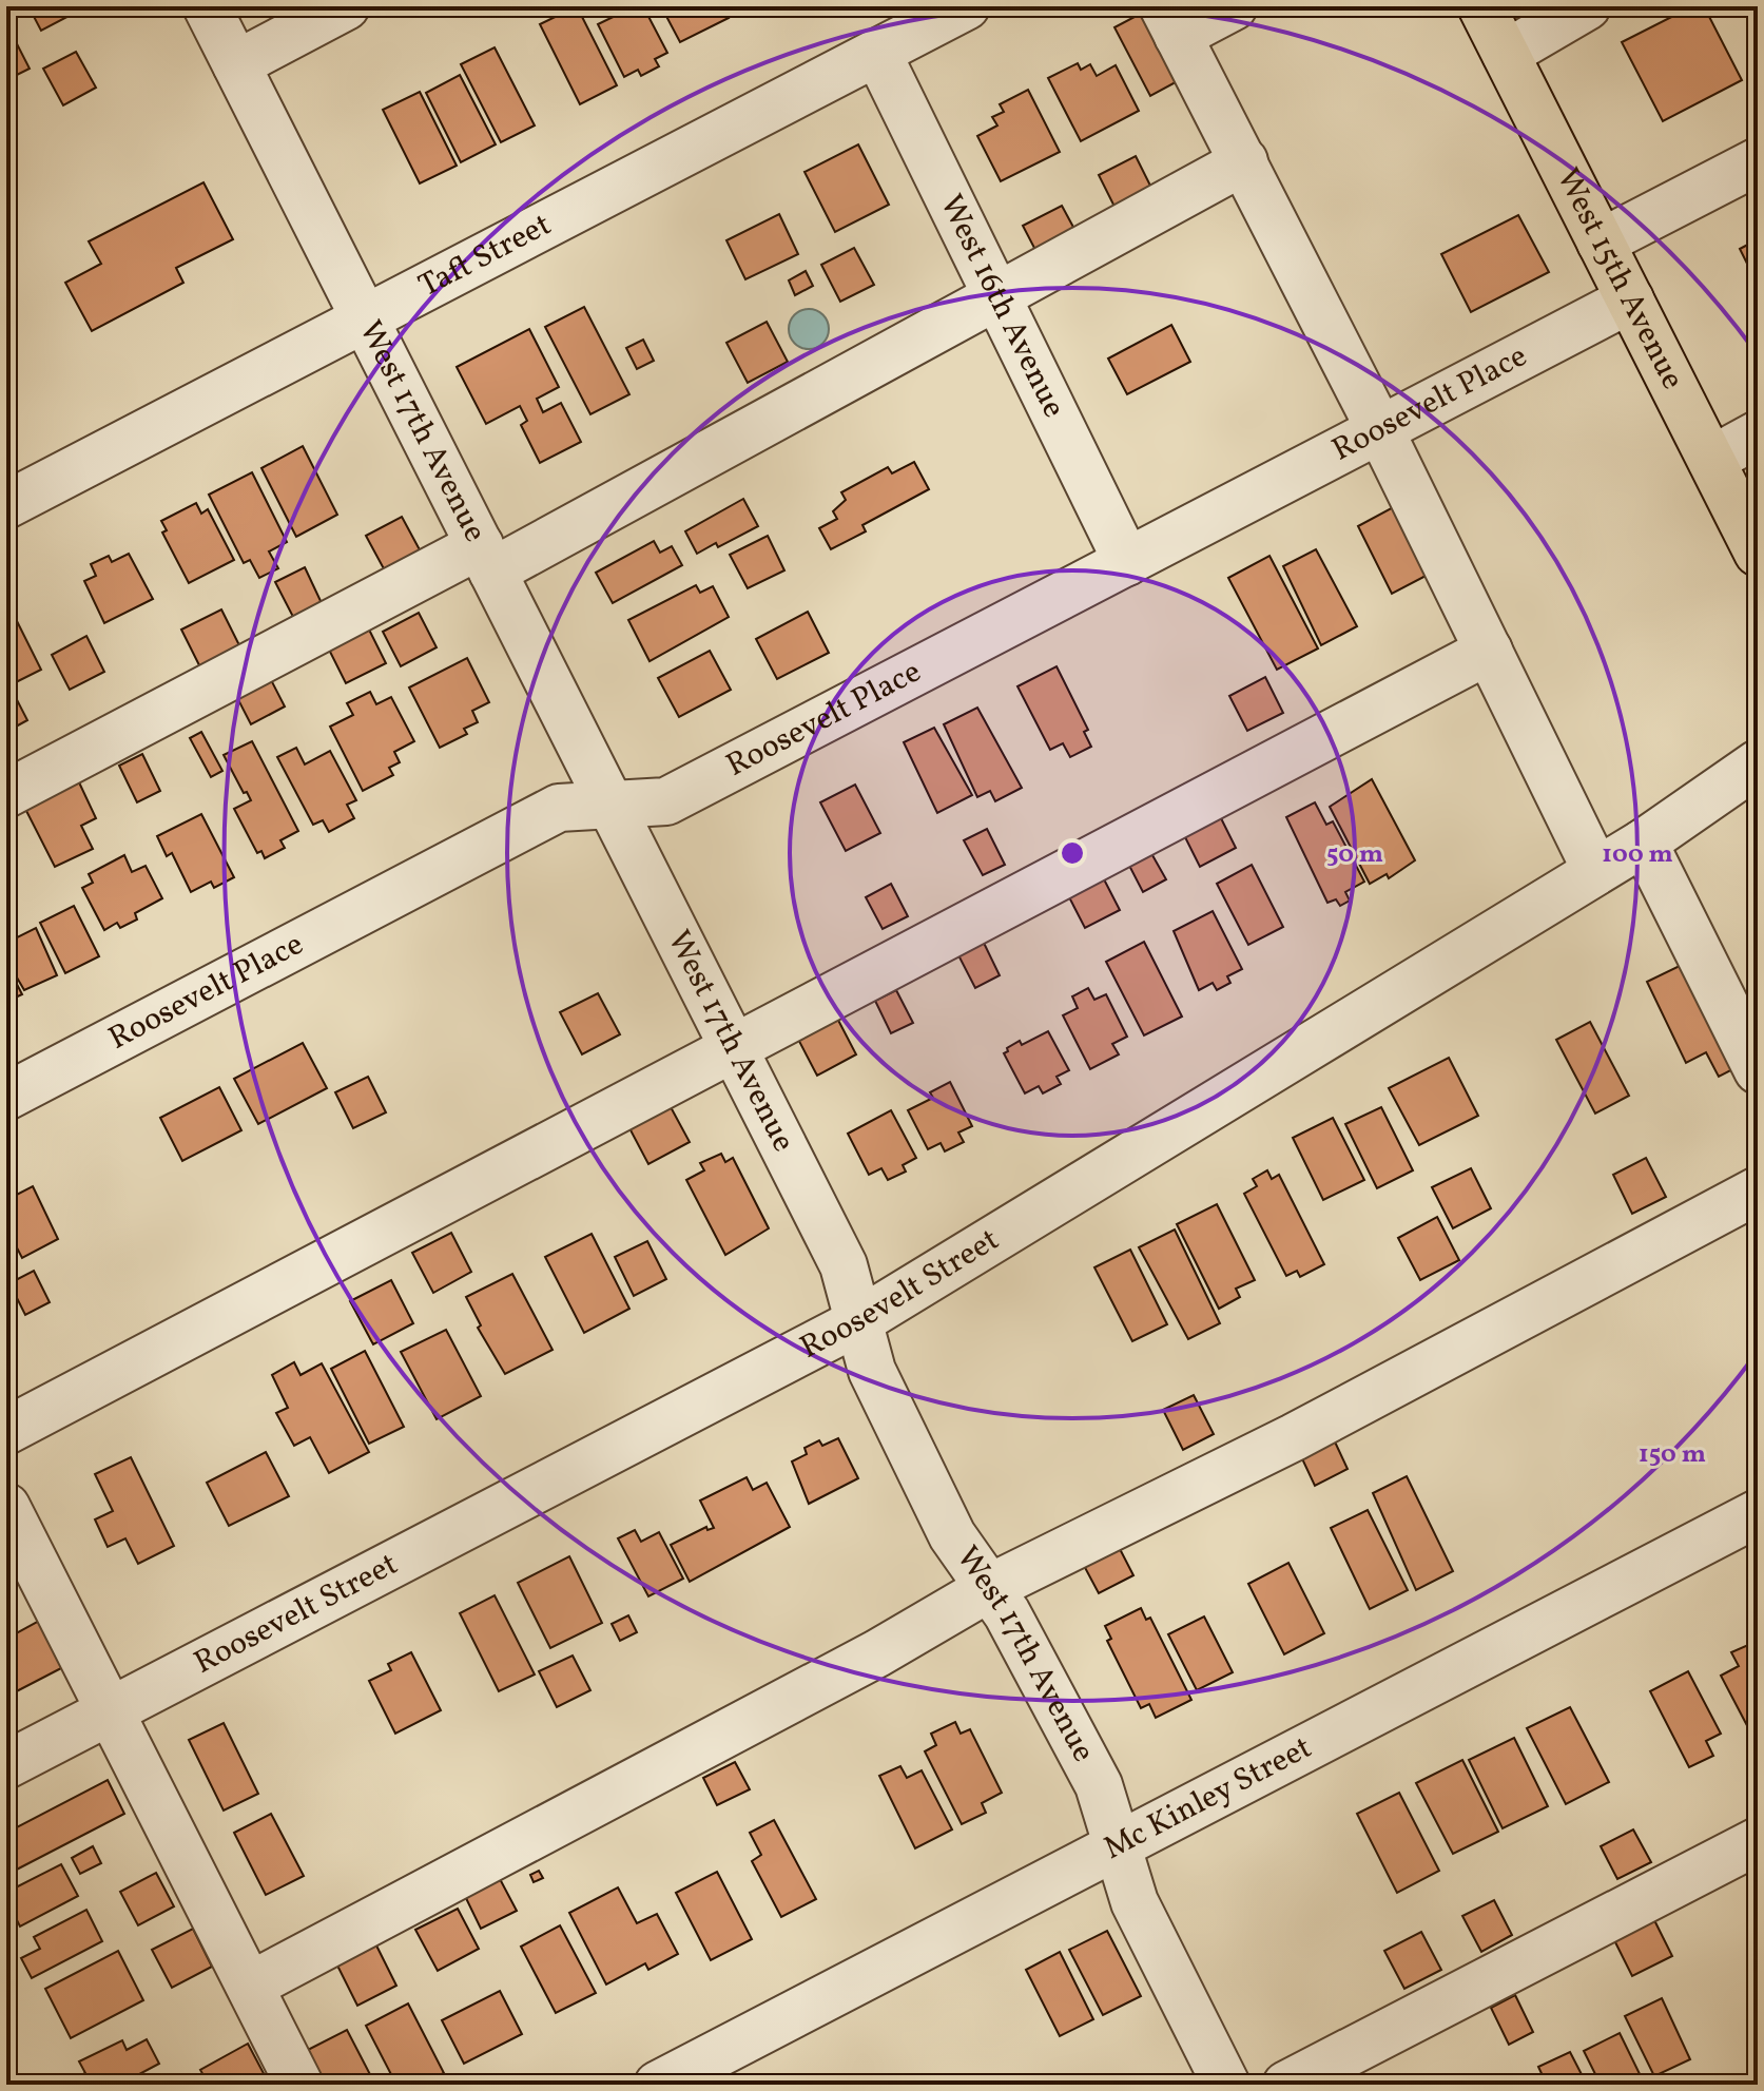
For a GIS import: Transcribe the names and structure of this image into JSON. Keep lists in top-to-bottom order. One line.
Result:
{"streets":{"main road":["West 15th Avenue"],"street":["Taft Street","West 16th Avenue","Roosevelt Place","West 17th Avenue","Roosevelt Street","Mc Kinley Street"]},"crossings":[["Taft Street","West 16th Avenue"],["Taft Street","West 17th Avenue"],["West 15th Avenue","Roosevelt Place"],["West 16th Avenue","Roosevelt Place"],["Roosevelt Place","West 17th Avenue"],["West 17th Avenue","Roosevelt Street"],["West 17th Avenue","Mc Kinley Street"]],"rings":["50 m","100 m","150 m"]}
